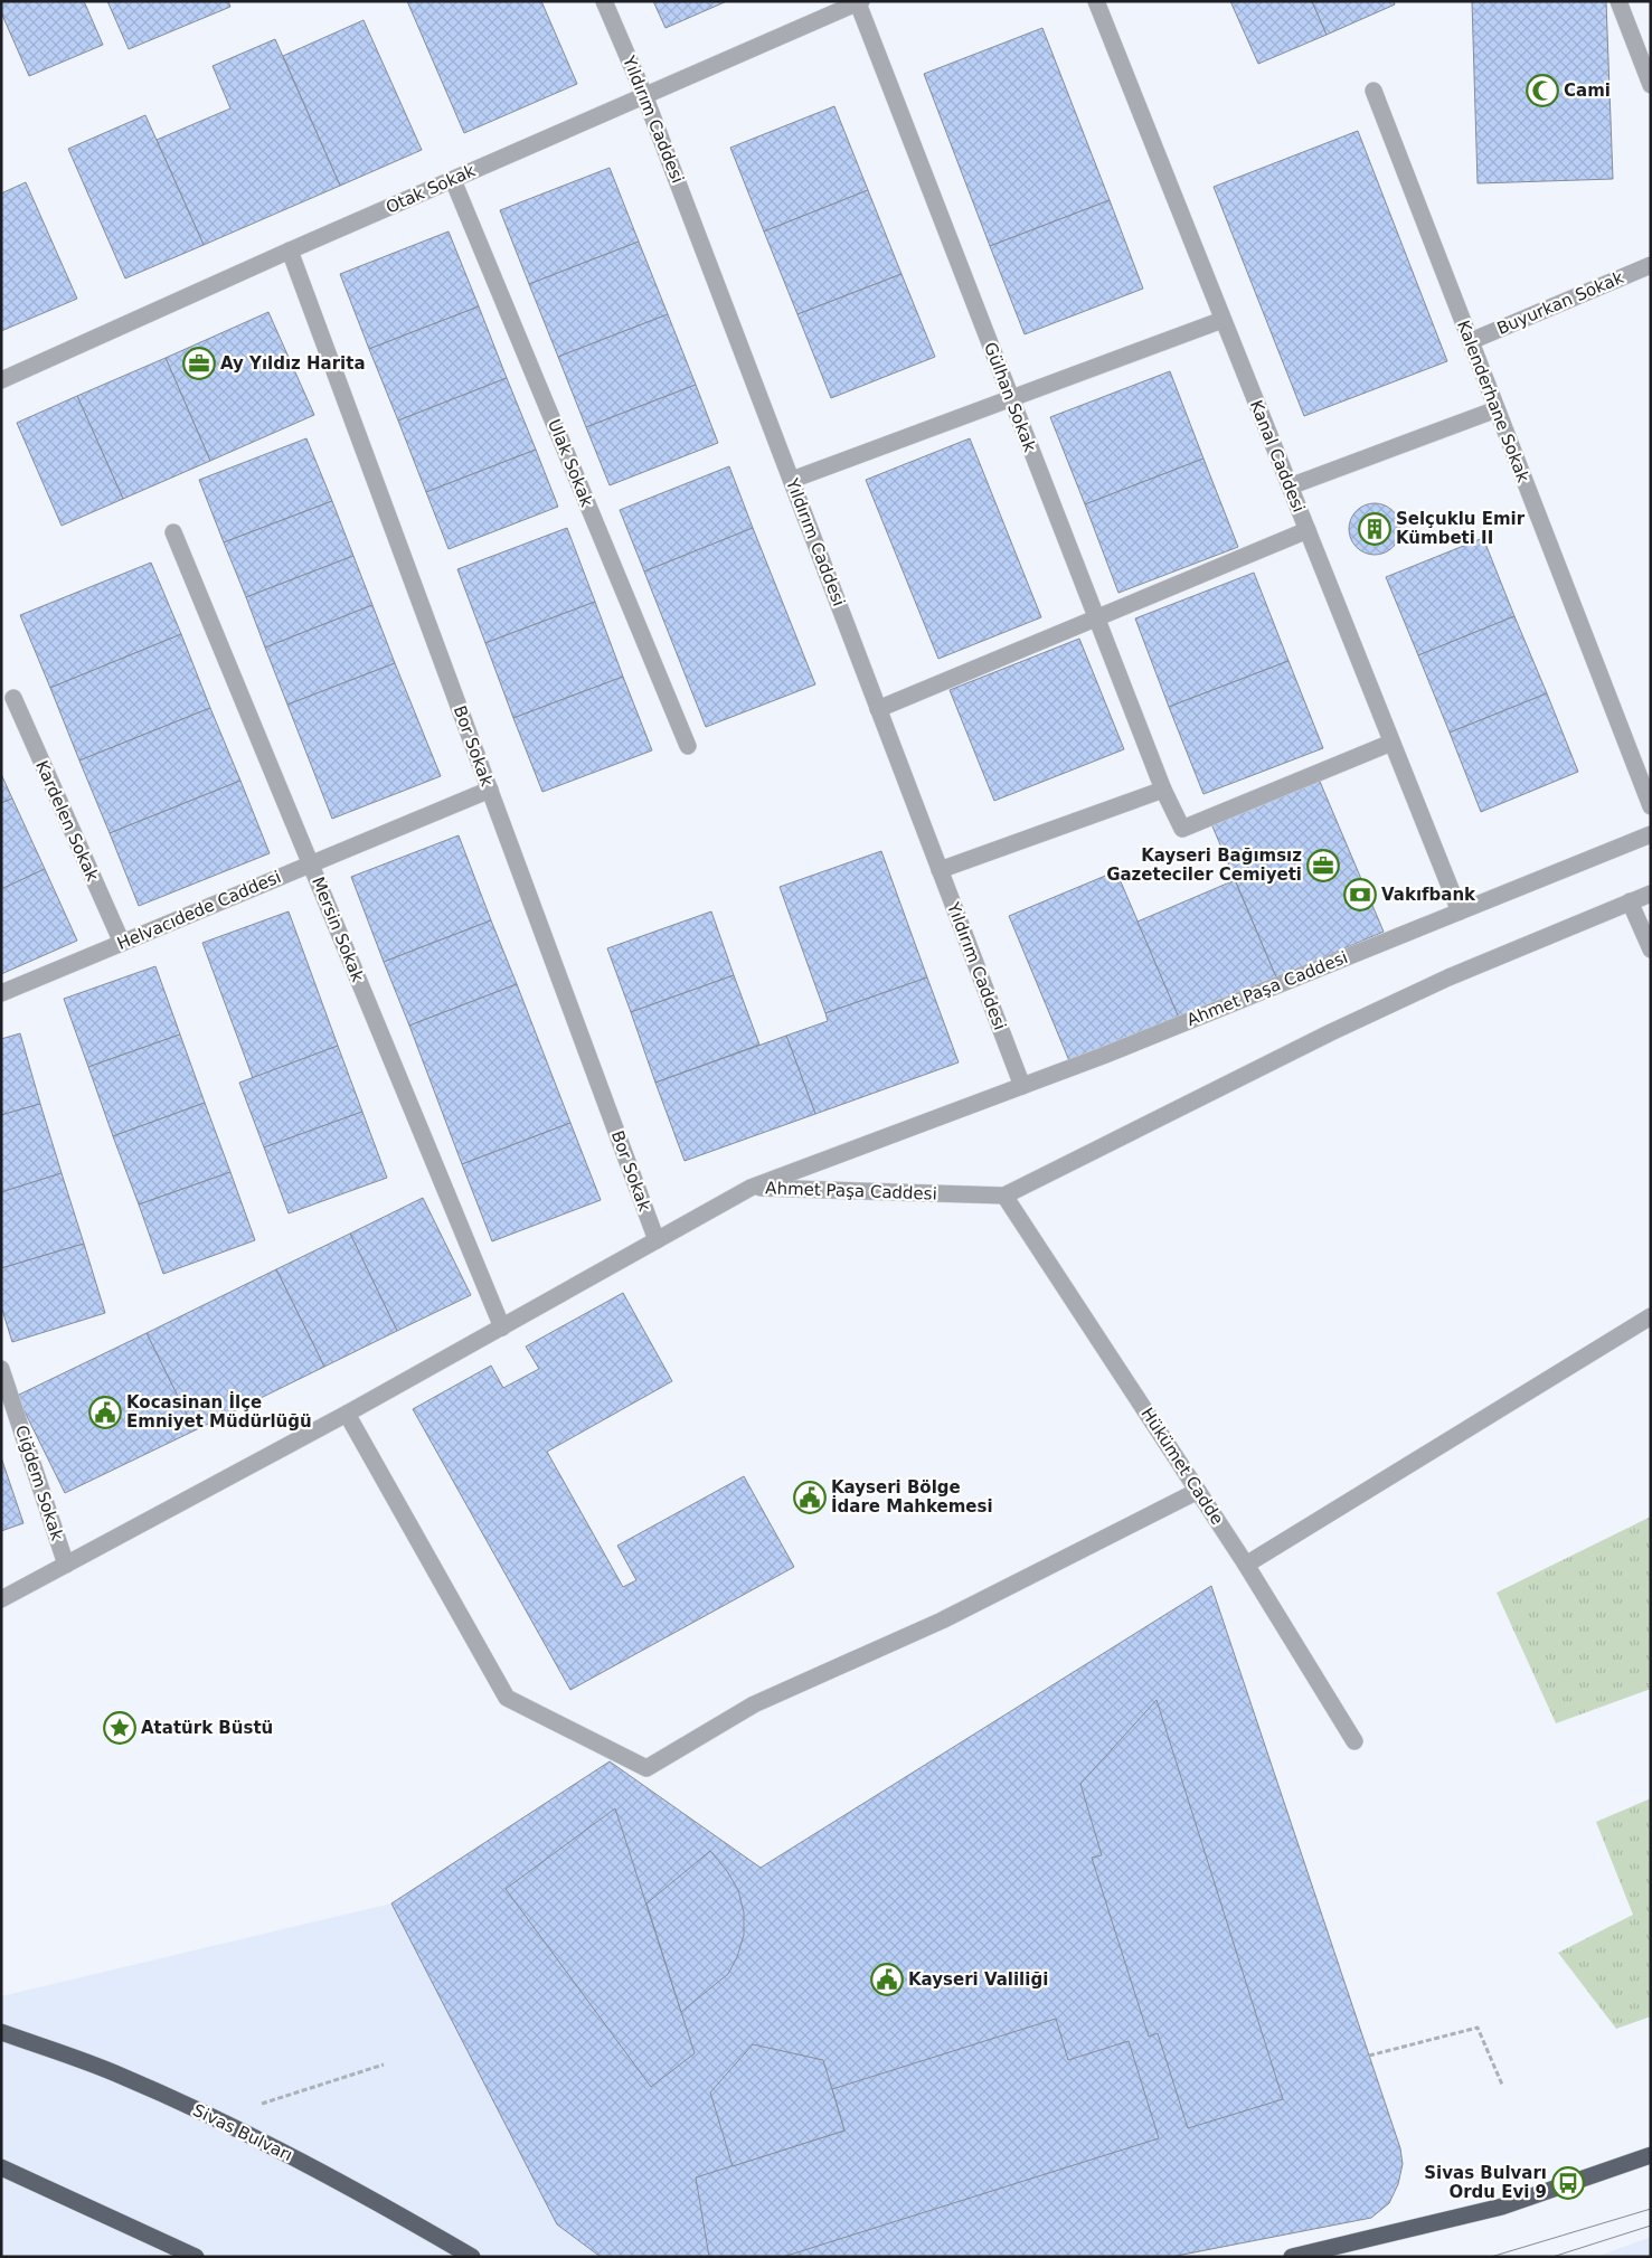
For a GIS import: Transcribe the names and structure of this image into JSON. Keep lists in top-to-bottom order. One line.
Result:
{"streets":{"highway":["Sivas Bulvarı"],"street":["Yıldırım Caddesi","Otak Sokak","Buyurkan Sokak","Gülhan Sokak","Kalenderhane Sokak","Kanal Caddesi","Ulak Sokak","Bor Sokak","Kardelen Sokak","Helvacıdede Caddesi","Mersin Sokak","Ahmet Paşa Caddesi","Hükümet Cadde","Ciğdem Sokak"]},"crossings":[["Yıldırım Caddesi","Otak Sokak"],["Yıldırım Caddesi","Ahmet Paşa Caddesi"],["Otak Sokak","Gülhan Sokak"],["Otak Sokak","Ulak Sokak"],["Otak Sokak","Bor Sokak"],["Buyurkan Sokak","Kalenderhane Sokak"],["Gülhan Sokak","Kanal Caddesi"],["Kanal Caddesi","Ahmet Paşa Caddesi"],["Bor Sokak","Helvacıdede Caddesi"],["Kardelen Sokak","Helvacıdede Caddesi"],["Helvacıdede Caddesi","Mersin Sokak"],["Ahmet Paşa Caddesi","Hükümet Cadde"]],"places":{"mosque":["Cami"],"office":["Ay Yıldız Harita","Kayseri Bağımsız Gazeteciler Cemiyeti"],"building":["Selçuklu Emir Kümbeti II"],"bank":["Vakıfbank"],"public building":["Kocasinan İlçe Emniyet Müdürlüğü","Kayseri Bölge İdare Mahkemesi","Kayseri Valiliği"],"place":["Atatürk Büstü"],"bus stop":["Sivas Bulvarı Ordu Evi 9"]}}
